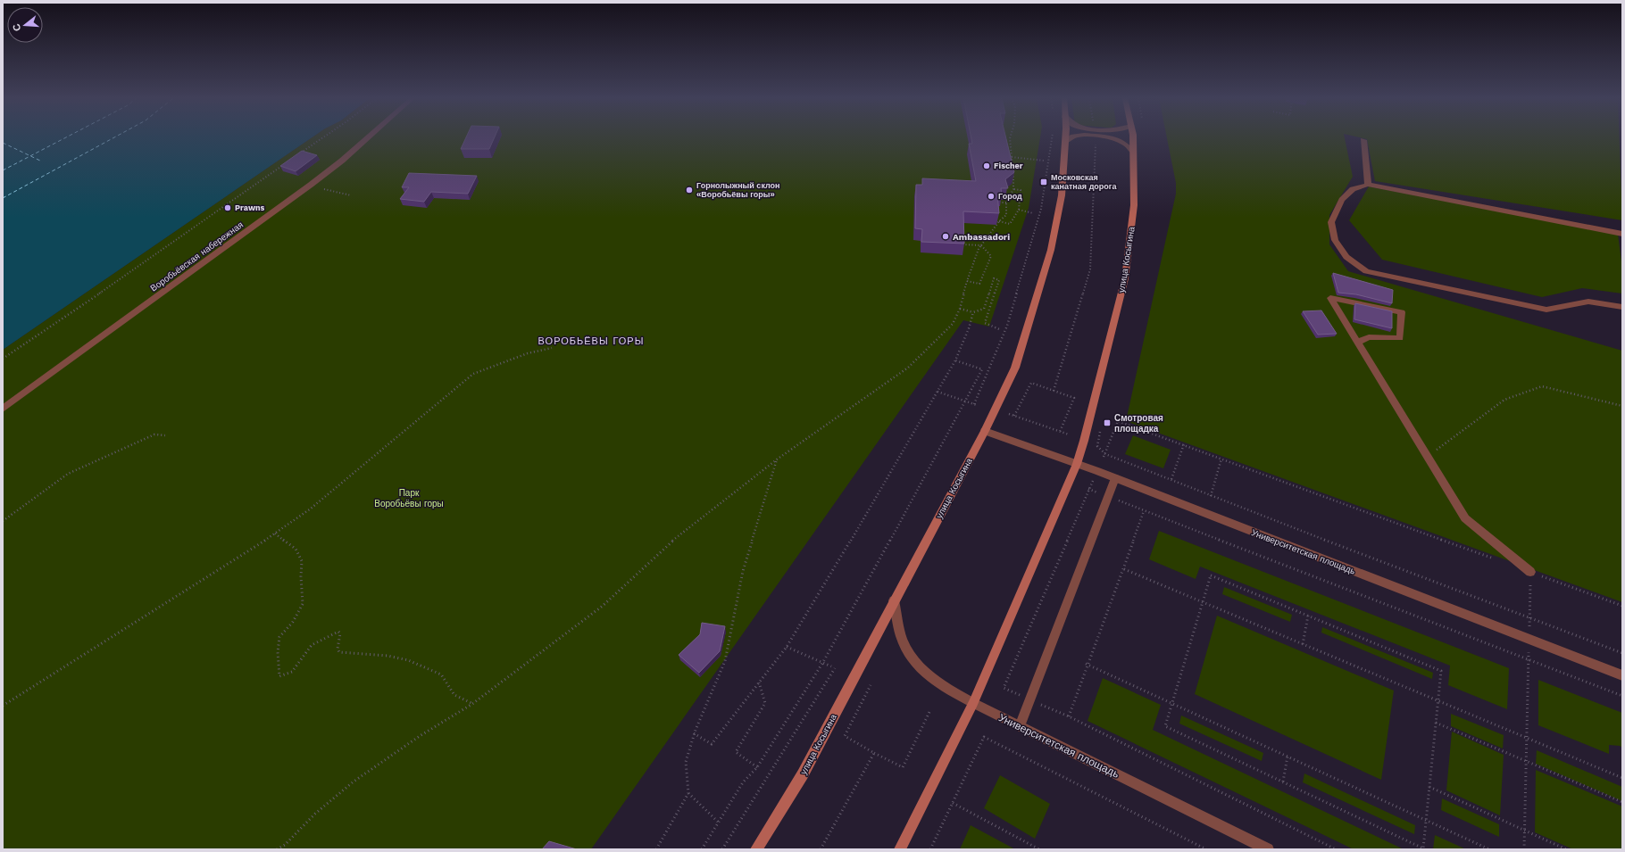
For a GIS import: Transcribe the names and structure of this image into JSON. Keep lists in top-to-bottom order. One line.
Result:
{"streets":{"main road":["улица Косыгина"],"street":["Воробьёвская набережная","Университетская площадь"]},"crossings":[["улица Косыгина","Университетская площадь"]],"districts":["ВОРОБЬЁВЫ ГОРЫ"],"parks":["Парк Воробьёвы горы"],"places":{"other":["Fischer","Горнолыжный склон «Воробьёвы горы»","Город","Prawns","Ambassadori"],"transit":["Московская канатная дорога","Смотровая площадка"]},"north":"left"}
